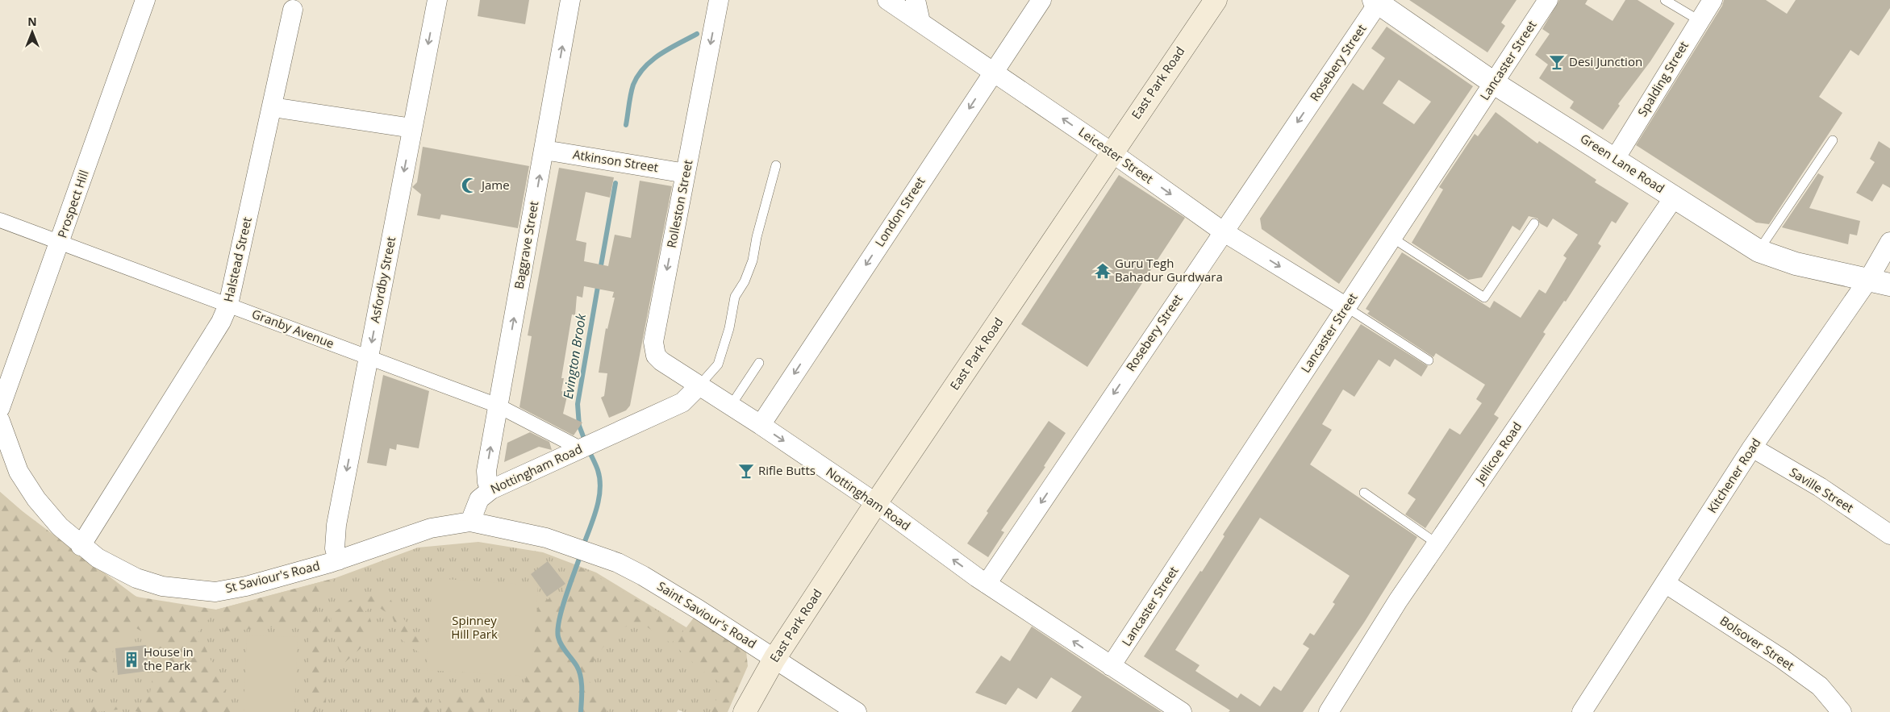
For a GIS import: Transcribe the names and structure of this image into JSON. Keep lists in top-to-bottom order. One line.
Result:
{"streets":{"main road":["East Park Road"],"street":["Lancaster Street","Rosebery Street","Spalding Street","Leicester Street","Atkinson Street","Green Lane Road","Prospect Hill","Rolleston Street","London Street","Baggrave Street","Halstead Street","Asfordby Street","Granby Avenue","Jellicoe Road","Nottingham Road","Kitchener Road","Saville Street","St Saviour's Road","Saint Saviour's Road","Bolsover Street"]},"crossings":[["Lancaster Street","Leicester Street"],["Lancaster Street","Green Lane Road"],["Lancaster Street","Nottingham Road"],["Rosebery Street","Leicester Street"],["Rosebery Street","Green Lane Road"],["Rosebery Street","Nottingham Road"],["Spalding Street","Green Lane Road"],["East Park Road","Leicester Street"],["East Park Road","Nottingham Road"],["East Park Road","Saint Saviour's Road"],["Leicester Street","London Street"],["Atkinson Street","Rolleston Street"],["Atkinson Street","Baggrave Street"],["Green Lane Road","Jellicoe Road"],["Green Lane Road","Kitchener Road"],["Prospect Hill","Granby Avenue"],["Rolleston Street","Nottingham Road"],["London Street","Nottingham Road"],["Baggrave Street","Granby Avenue"],["Baggrave Street","Nottingham Road"],["Halstead Street","Granby Avenue"],["Halstead Street","St Saviour's Road"],["Asfordby Street","Granby Avenue"],["Asfordby Street","St Saviour's Road"],["Granby Avenue","Nottingham Road"],["Nottingham Road","St Saviour's Road"],["Kitchener Road","Saville Street"],["Kitchener Road","Bolsover Street"],["St Saviour's Road","Saint Saviour's Road"]],"one_way":["Rosebery Street","Rolleston Street","London Street","Baggrave Street","Asfordby Street"],"water":["Evington Brook"],"parks":["Spinney Hill Park"],"places":{"bar":["Desi Junction","Rifle Butts"],"mosque":["Jame"],"temple":["Guru Tegh Bahadur Gurdwara"],"building":["House in the Park"]},"north":"top"}
